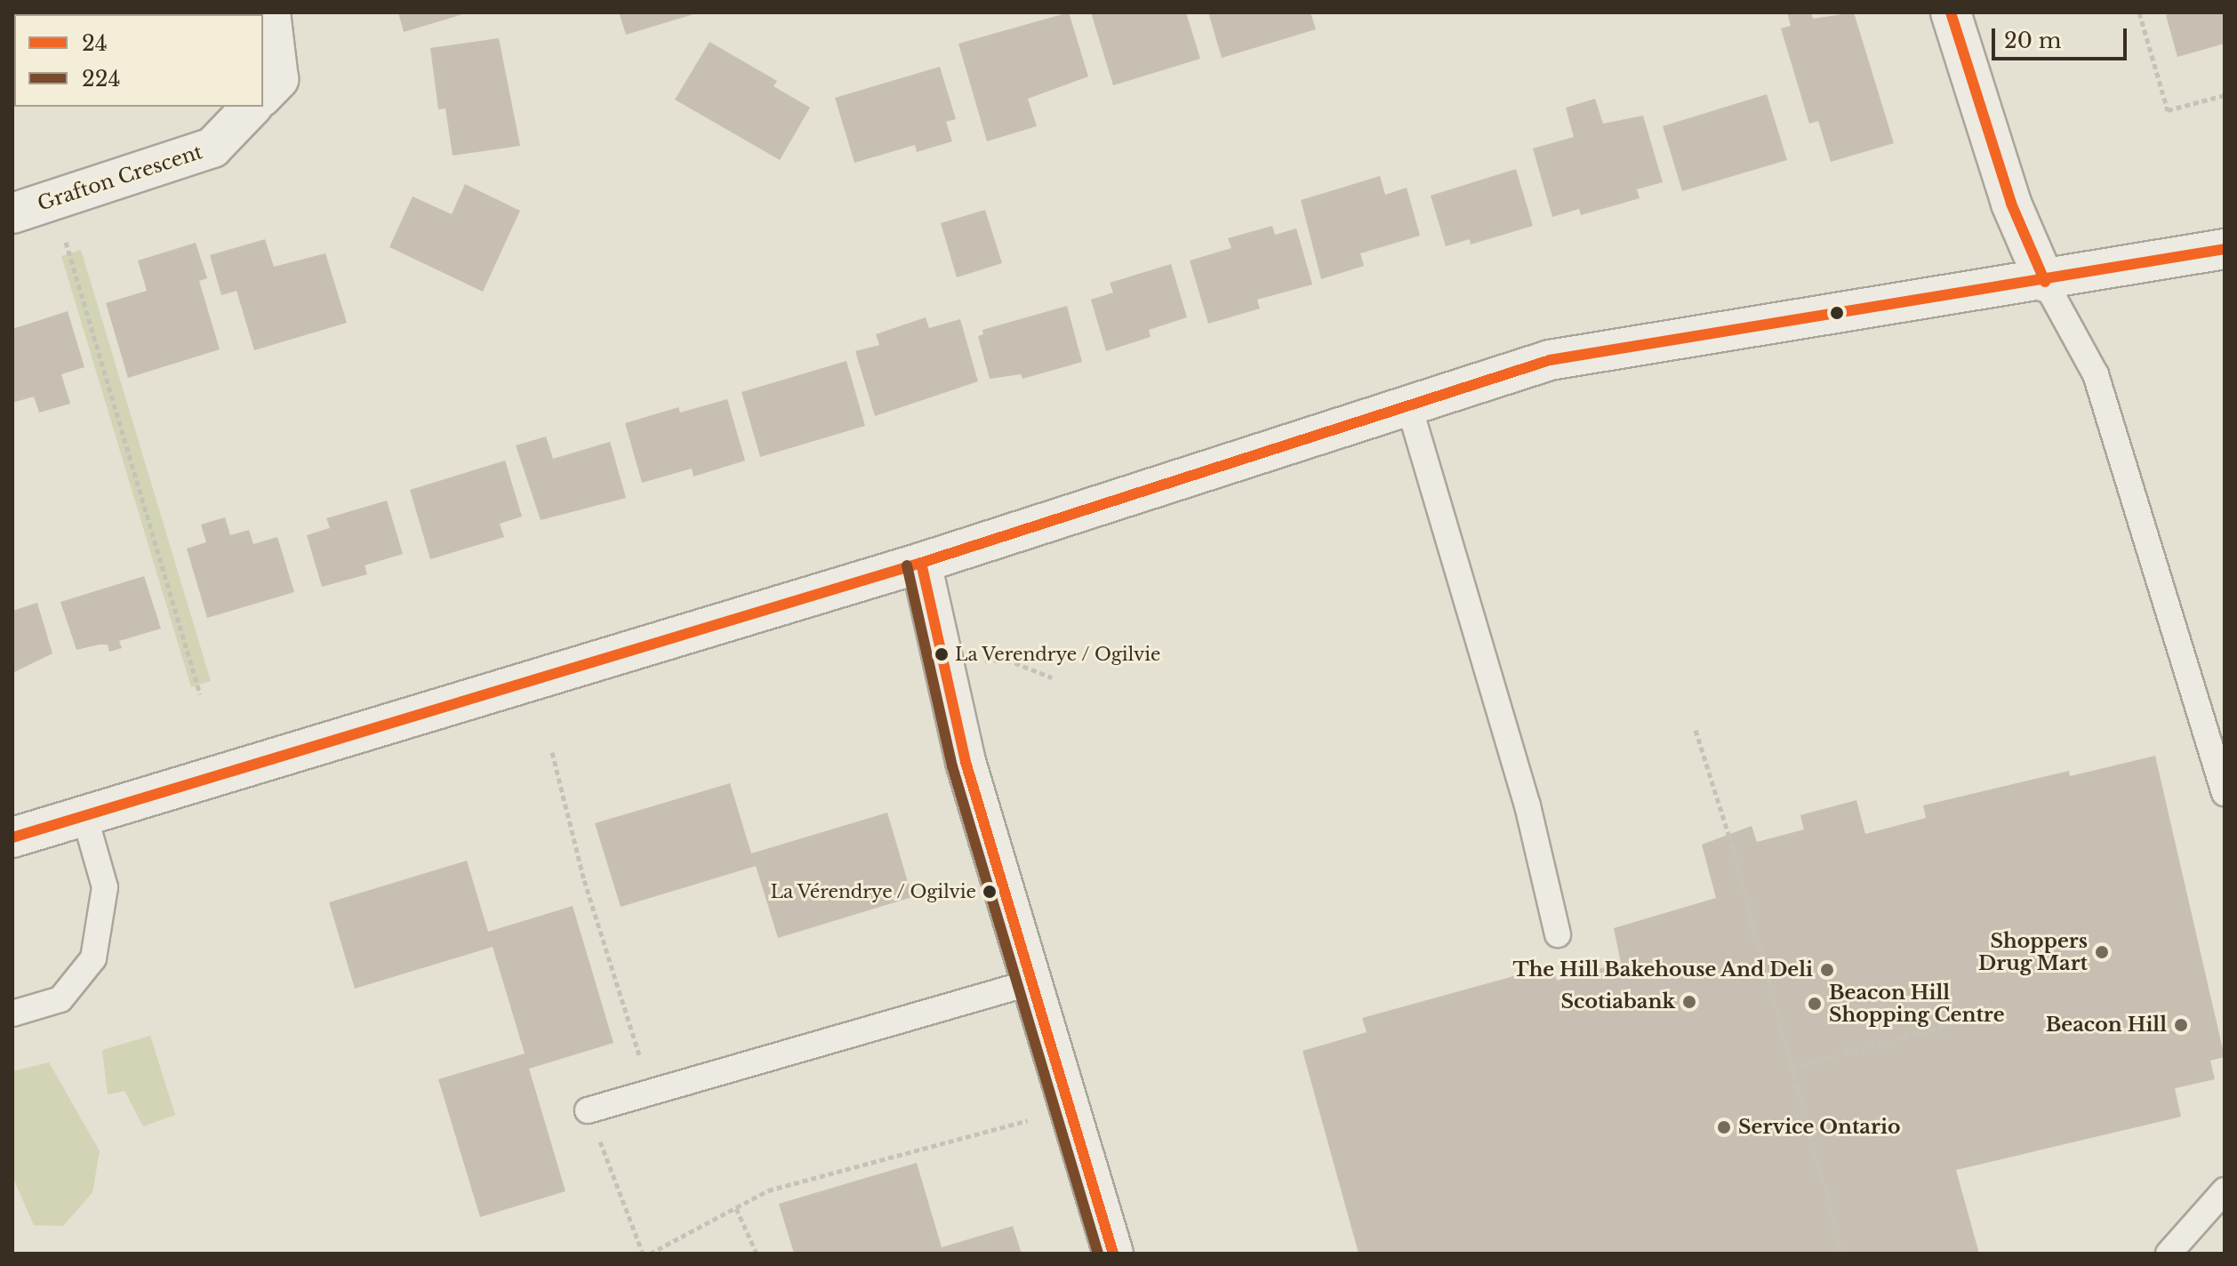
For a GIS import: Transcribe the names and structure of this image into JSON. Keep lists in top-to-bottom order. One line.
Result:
{"streets":{"street":["Grafton Crescent"]},"places":["La Verendrye / Ogilvie","La Vérendrye / Ogilvie","Shoppers Drug Mart","The Hill Bakehouse And Deli","Scotiabank","Beacon Hill Shopping Centre","Beacon Hill","Service Ontario"],"lines":["transit line 24","transit line 224"],"legend":["24","224"],"scale_bar":"20 m"}
